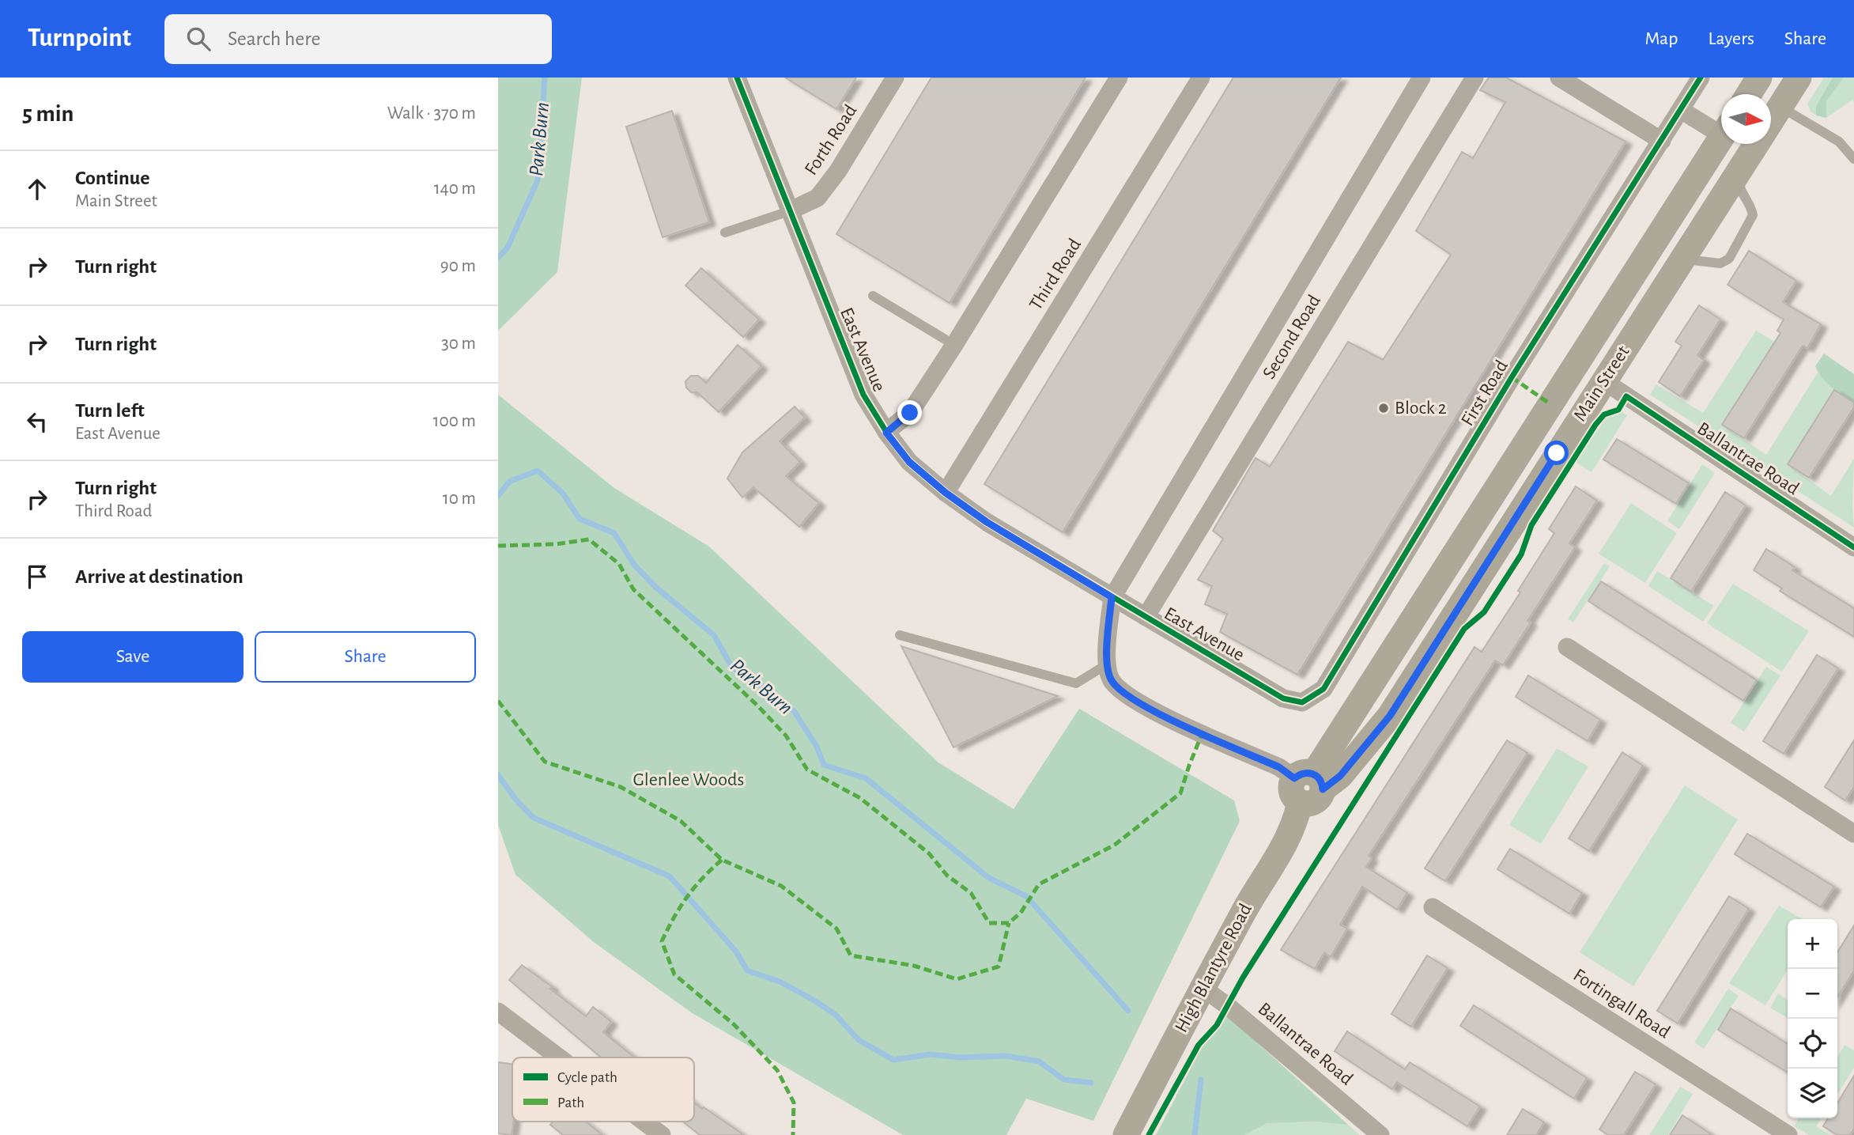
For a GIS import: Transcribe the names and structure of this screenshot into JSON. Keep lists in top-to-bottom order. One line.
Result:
{"streets":{"main road":["Main Street","High Blantyre Road"],"street":["Forth Road","Third Road","Second Road","East Avenue","First Road","Ballantrae Road","Fortingall Road"]},"crossings":[["Forth Road","East Avenue"],["Third Road","East Avenue"],["Second Road","East Avenue"],["East Avenue","First Road"],["Main Street","Ballantrae Road"],["Main Street","High Blantyre Road"],["Ballantrae Road","High Blantyre Road"]],"water":["Park Burn"],"parks":["Glenlee Woods"],"places":["Block 2"],"legend":["Cycle path","Path"],"north":"right","page":{"header":"Turnpoint","search":"Search here","nav":["Map","Layers","Share"],"heading":["5 min","Walk · 370 m"],"list":[["Continue","Main Street","140 m"],["Turn right","90 m"],["Turn right","30 m"],["Turn left","East Avenue","100 m"],["Turn right","Third Road","10 m"],"Arrive at destination"],"buttons":["Save","Share"],"map_buttons":["+","−"]}}
